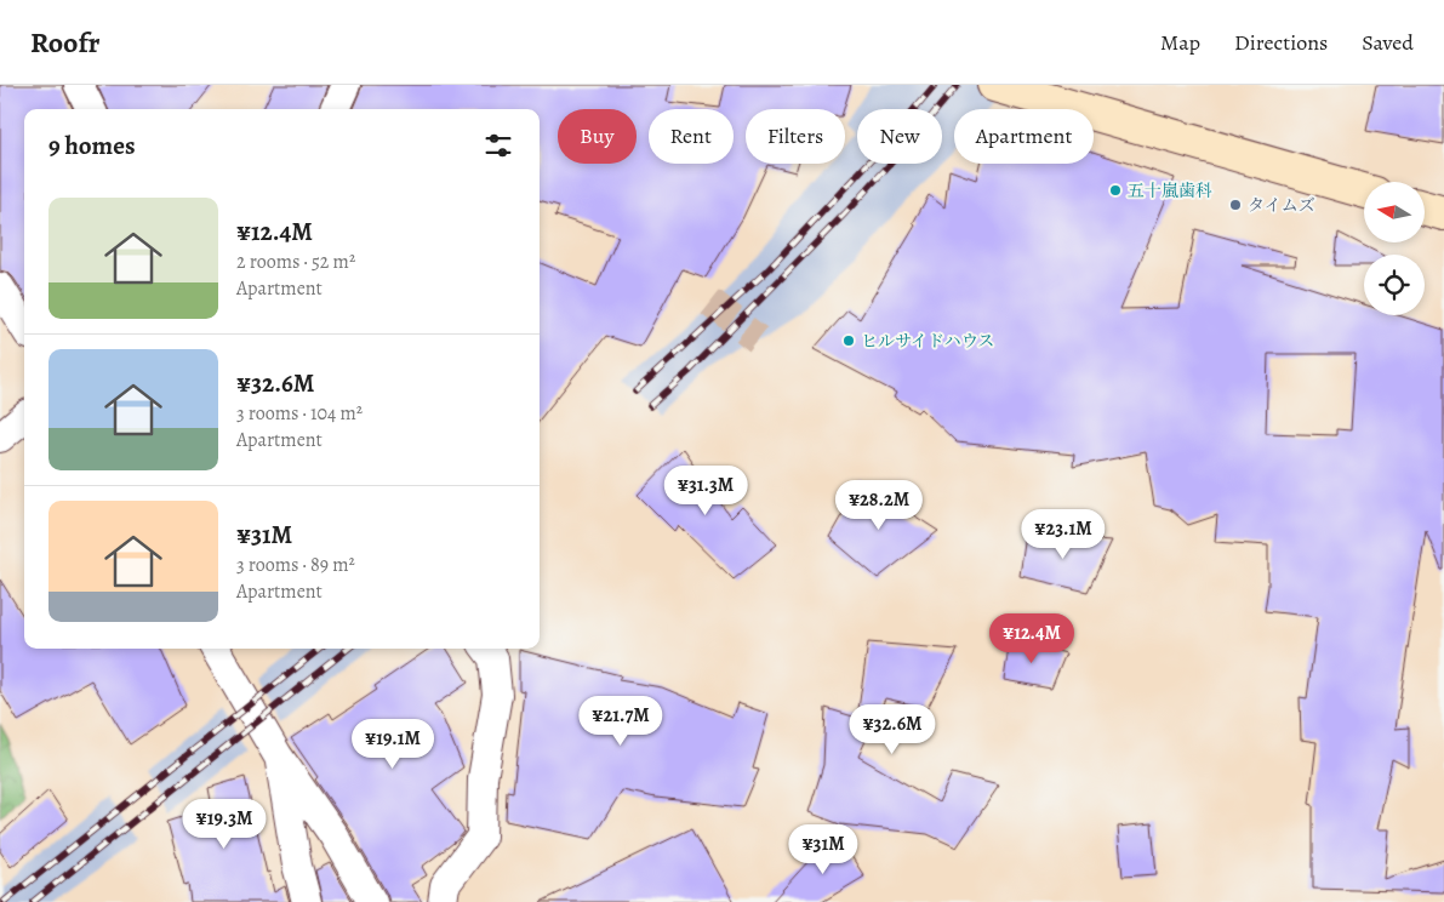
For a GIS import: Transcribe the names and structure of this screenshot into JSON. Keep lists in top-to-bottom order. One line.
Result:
{"places":["五十嵐歯科","タイムズ","ヒルサイドハウス"],"north":"left","page":{"header":"Roofr","nav":["Map","Directions","Saved"],"chip":["Buy","Rent","Filters","New","Apartment"],"heading":"9 homes","list":[{"name":"¥12.4M","note":"2 rooms · 52 m² · Apartment"},{"name":"¥32.6M","note":"3 rooms · 104 m² · Apartment"},{"name":"¥31M","note":"3 rooms · 89 m² · Apartment"}],"price":["¥31.3M","¥28.2M","¥23.1M","¥12.4M","¥21.7M","¥32.6M","¥19.1M","¥19.3M","¥31M"]}}
